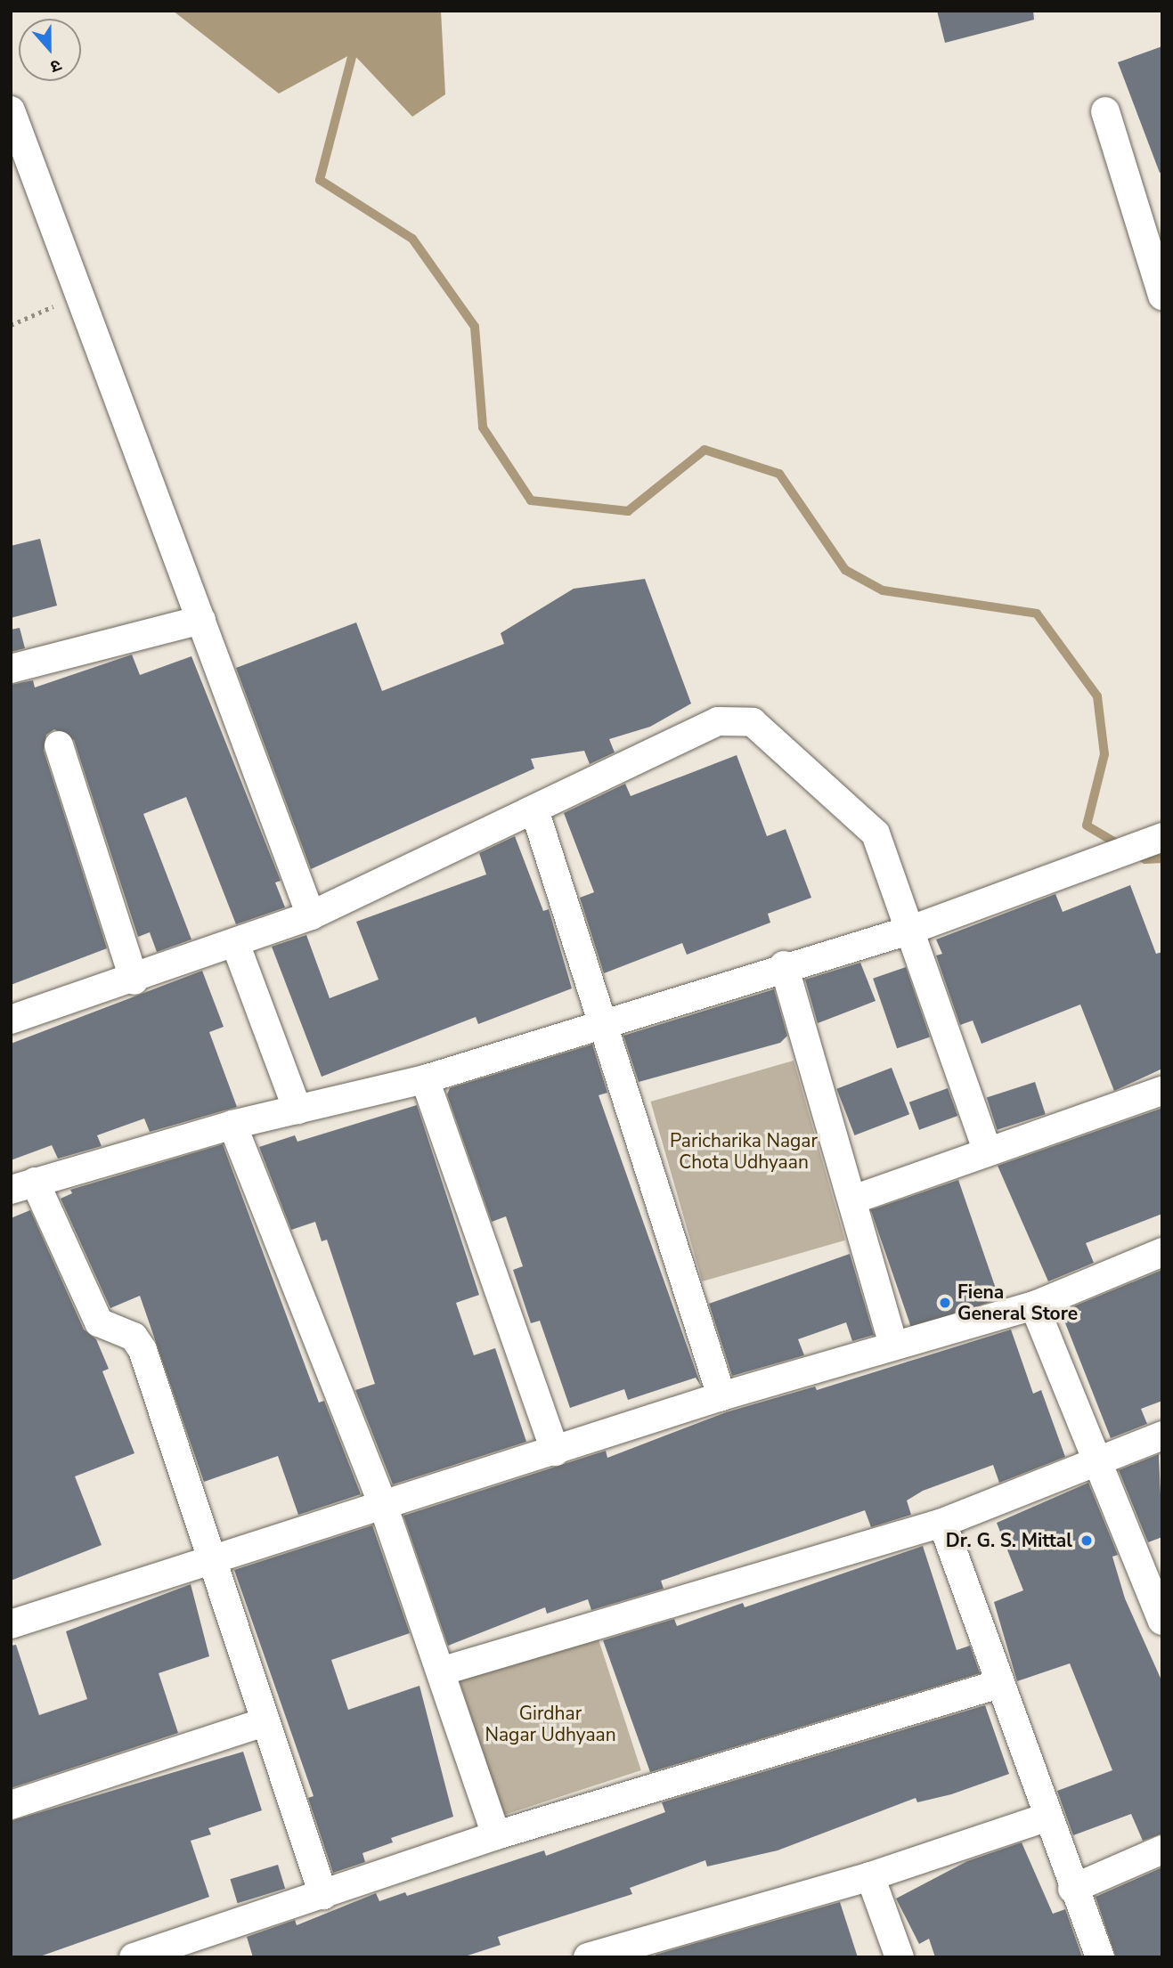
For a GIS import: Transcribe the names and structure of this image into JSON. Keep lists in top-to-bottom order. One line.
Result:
{"parks":["Paricharika Nagar Chota Udhyaan","Girdhar Nagar Udhyaan"],"places":["Fiena General Store","Dr. G. S. Mittal"],"north":"bottom"}
